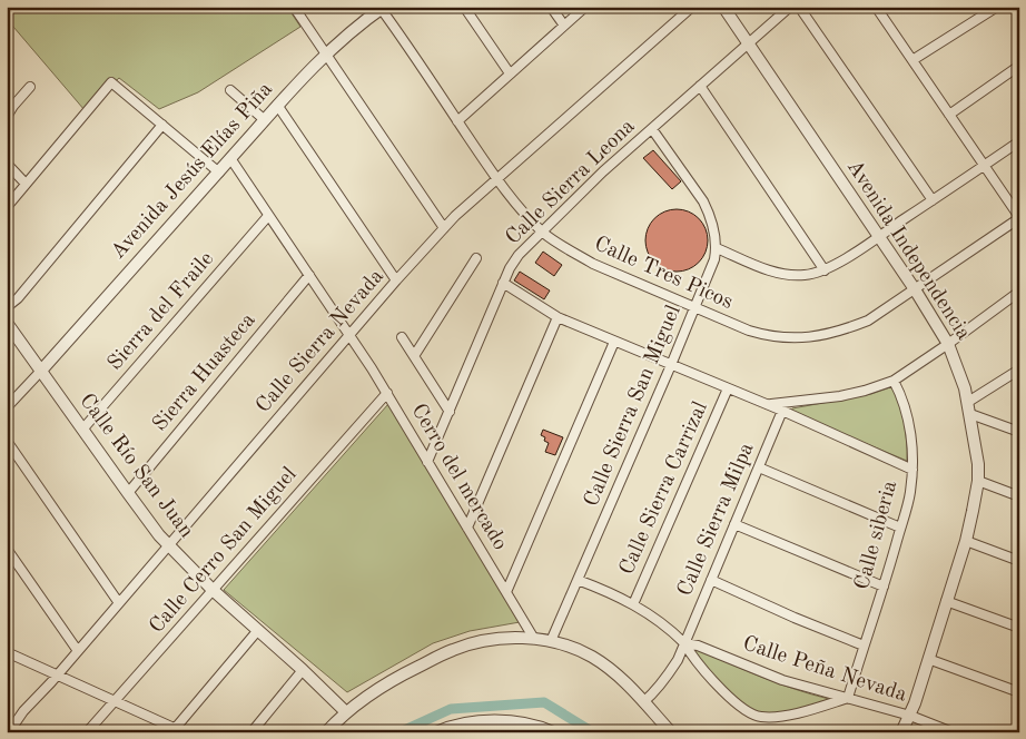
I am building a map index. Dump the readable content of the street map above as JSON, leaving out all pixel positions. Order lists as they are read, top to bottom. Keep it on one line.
{"streets":{"street":["Avenida Jesús Elías Piña","Calle Sierra Leona","Avenida Independencia","Calle Tres Picos","Sierra del Fraile","Calle Sierra Nevada","Sierra Huasteca","Calle Sierra San Miguel","Calle Río San Juan","Cerro del mercado","Calle Sierra Carrizal","Calle Sierra Milpa","Calle siberia","Calle Cerro San Miguel","Calle Peña Nevada"]},"crossings":[["Avenida Jesús Elías Piña","Calle Tres Picos"],["Avenida Jesús Elías Piña","Calle Río San Juan"],["Avenida Jesús Elías Piña","Cerro del mercado"],["Calle Sierra Leona","Avenida Independencia"],["Calle Sierra Leona","Calle Tres Picos"],["Calle Sierra Leona","Calle Sierra San Miguel"],["Calle Sierra Leona","Cerro del mercado"],["Avenida Independencia","Calle Tres Picos"],["Avenida Independencia","Calle Peña Nevada"],["Calle Tres Picos","Calle Sierra Nevada"],["Calle Tres Picos","Calle Sierra San Miguel"],["Sierra del Fraile","Calle Río San Juan"],["Sierra del Fraile","Cerro del mercado"],["Calle Sierra Nevada","Calle Río San Juan"],["Calle Sierra Nevada","Cerro del mercado"],["Sierra Huasteca","Calle Río San Juan"],["Sierra Huasteca","Cerro del mercado"],["Calle Río San Juan","Calle Cerro San Miguel"],["Cerro del mercado","Calle Cerro San Miguel"],["Calle Sierra Milpa","Calle Peña Nevada"],["Calle siberia","Calle Peña Nevada"]]}
